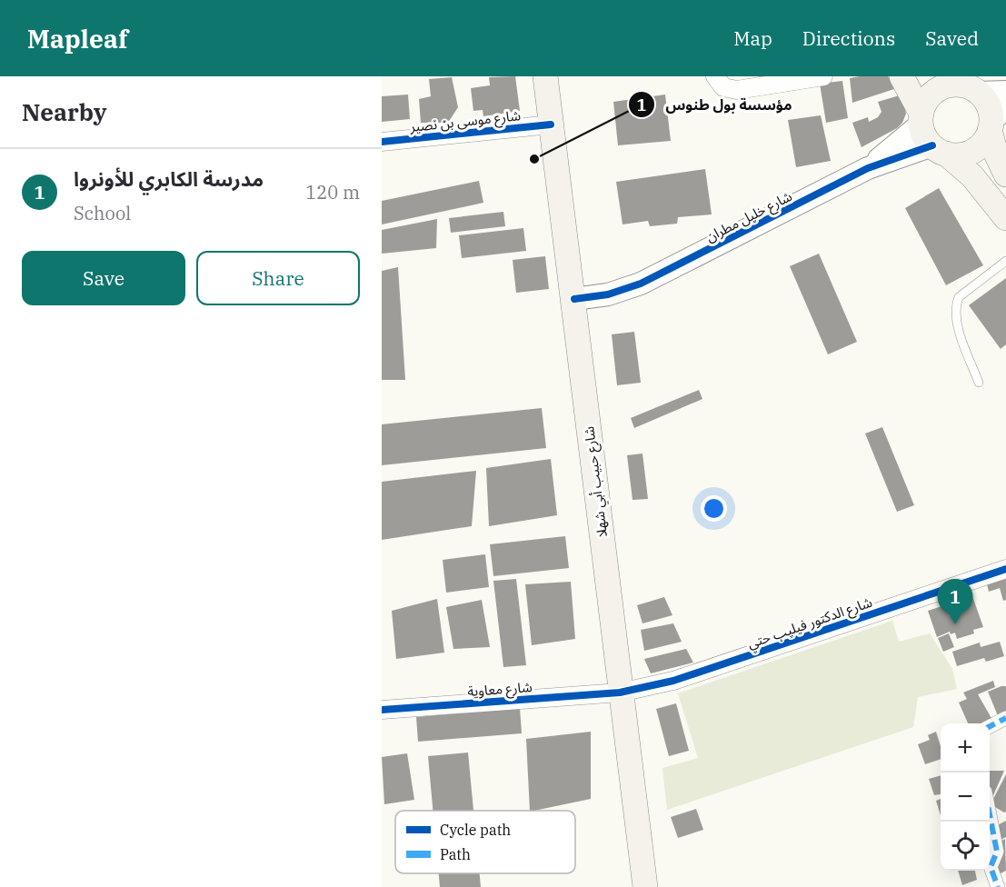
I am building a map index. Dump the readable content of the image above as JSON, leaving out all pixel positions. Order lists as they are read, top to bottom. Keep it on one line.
{"streets":{"main road":["شارع حبيب أبي شهلا"],"street":["شارع موسى بن نصير","شارع خليل مطران","شارع الدكتور فيليب حتي","شارع معاوية"]},"crossings":[["شارع موسى بن نصير","شارع حبيب أبي شهلا"],["شارع خليل مطران","شارع حبيب أبي شهلا"],["شارع حبيب أبي شهلا","شارع الدكتور فيليب حتي"],["شارع حبيب أبي شهلا","شارع معاوية"],["شارع الدكتور فيليب حتي","شارع معاوية"]],"places":["مؤسسة بول طنوس"],"legend":["Cycle path","Path"],"page":{"header":"Mapleaf","nav":["Map","Directions","Saved"],"heading":"Nearby","list":[{"mark":"1","name":"مدرسة الكابري للأونروا","note":"School","value":"120 m"}],"buttons":["Save","Share"],"pins":"1","map_buttons":["+","−"]}}
